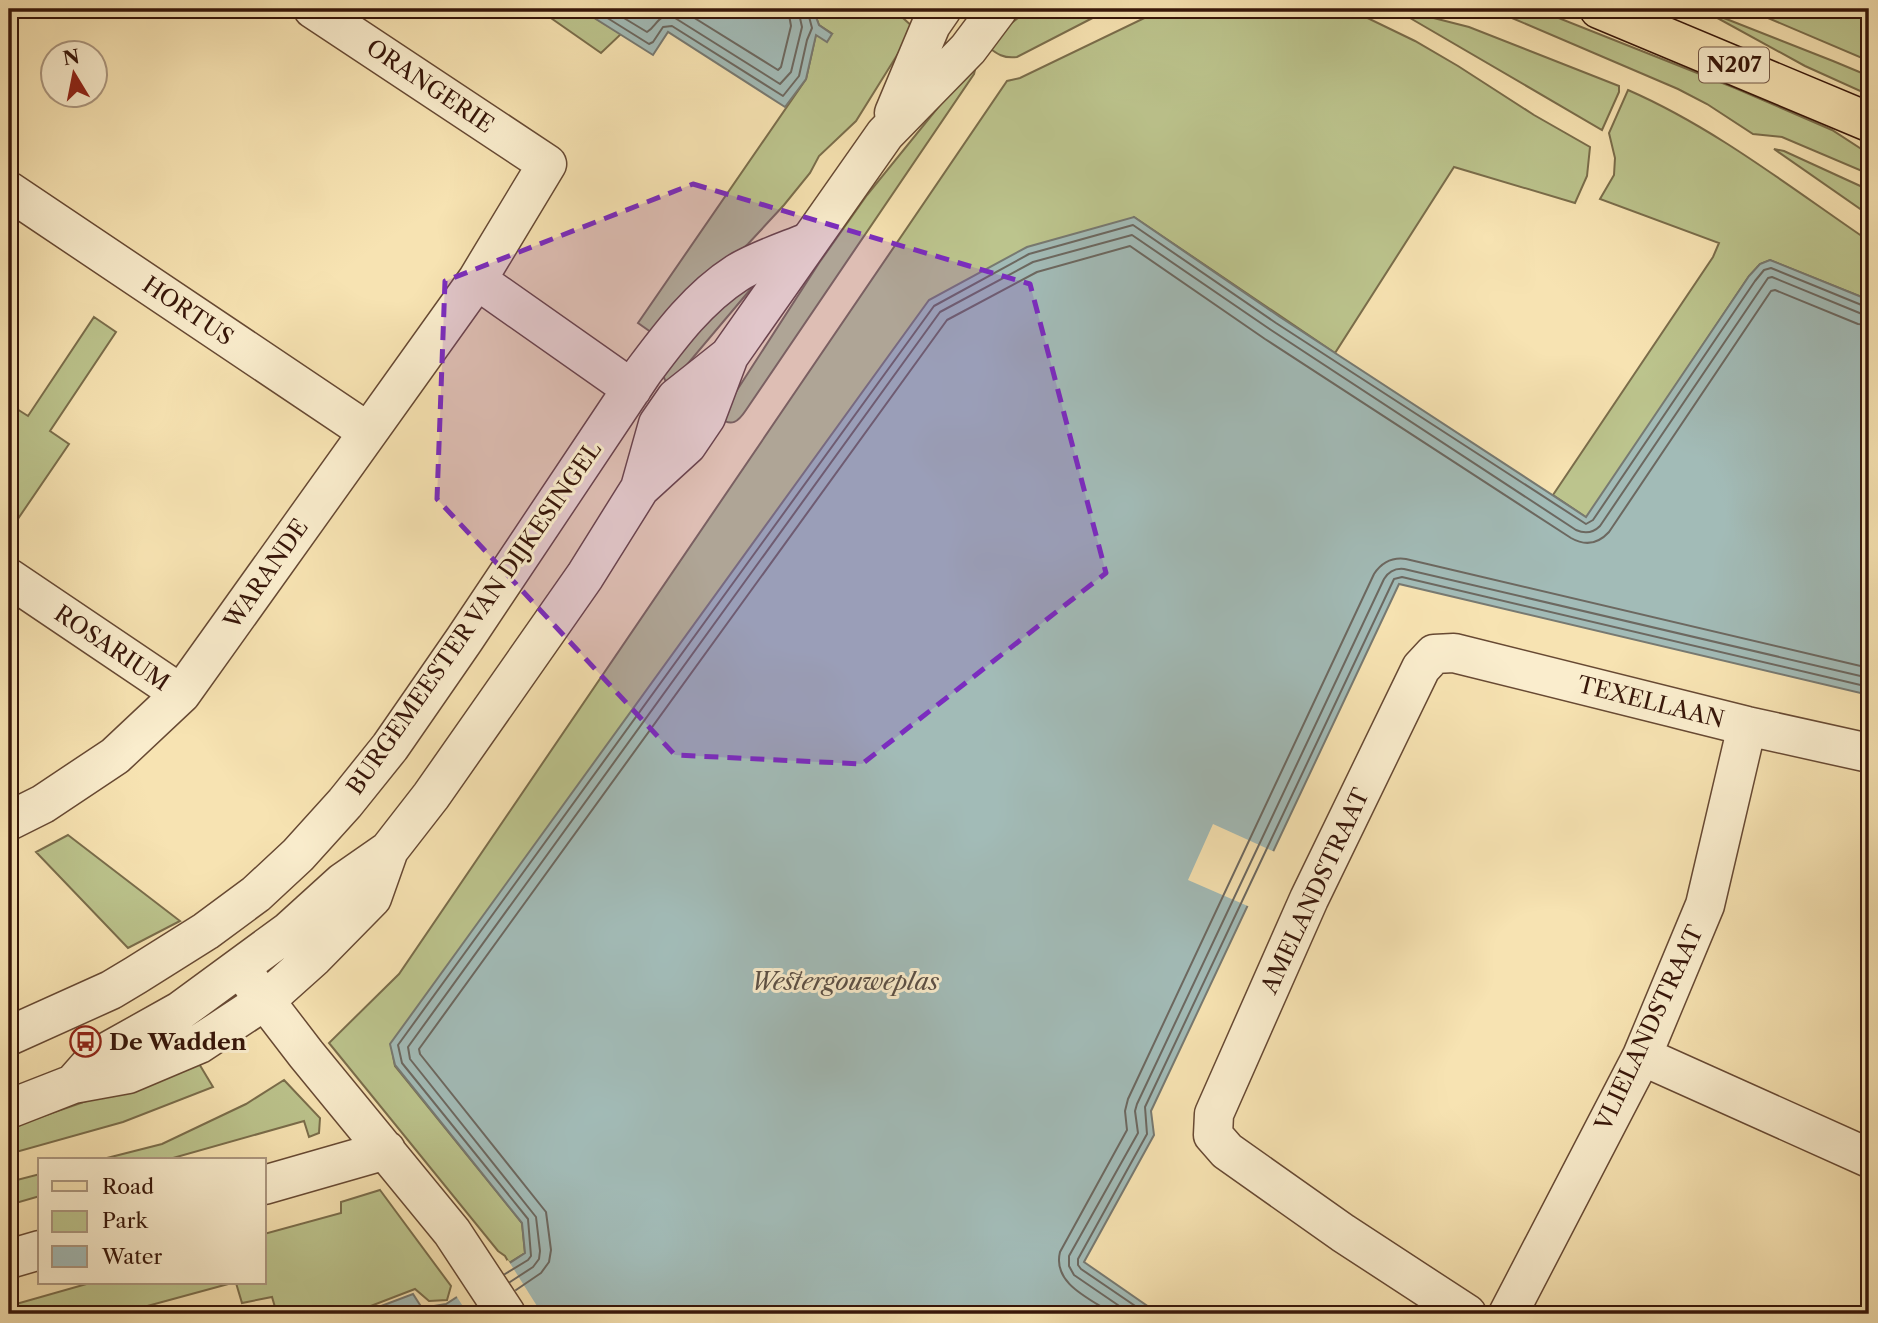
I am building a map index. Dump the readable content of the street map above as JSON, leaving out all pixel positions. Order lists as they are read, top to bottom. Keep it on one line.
{"streets":{"main road":["N207"],"street":["ORANGERIE","HORTUS","WARANDE","BURGEMEESTER VAN DIJKESINGEL","ROSARIUM","TEXELLAAN","AMELANDSTRAAT","VLIELANDSTRAAT"]},"crossings":[["ORANGERIE","WARANDE"],["HORTUS","WARANDE"],["WARANDE","ROSARIUM"],["TEXELLAAN","AMELANDSTRAAT"],["TEXELLAAN","VLIELANDSTRAAT"]],"water":["Westergouweplas"],"places":{"bus stop":["De Wadden"]},"legend":["Road","Park","Water"],"north":"top"}
